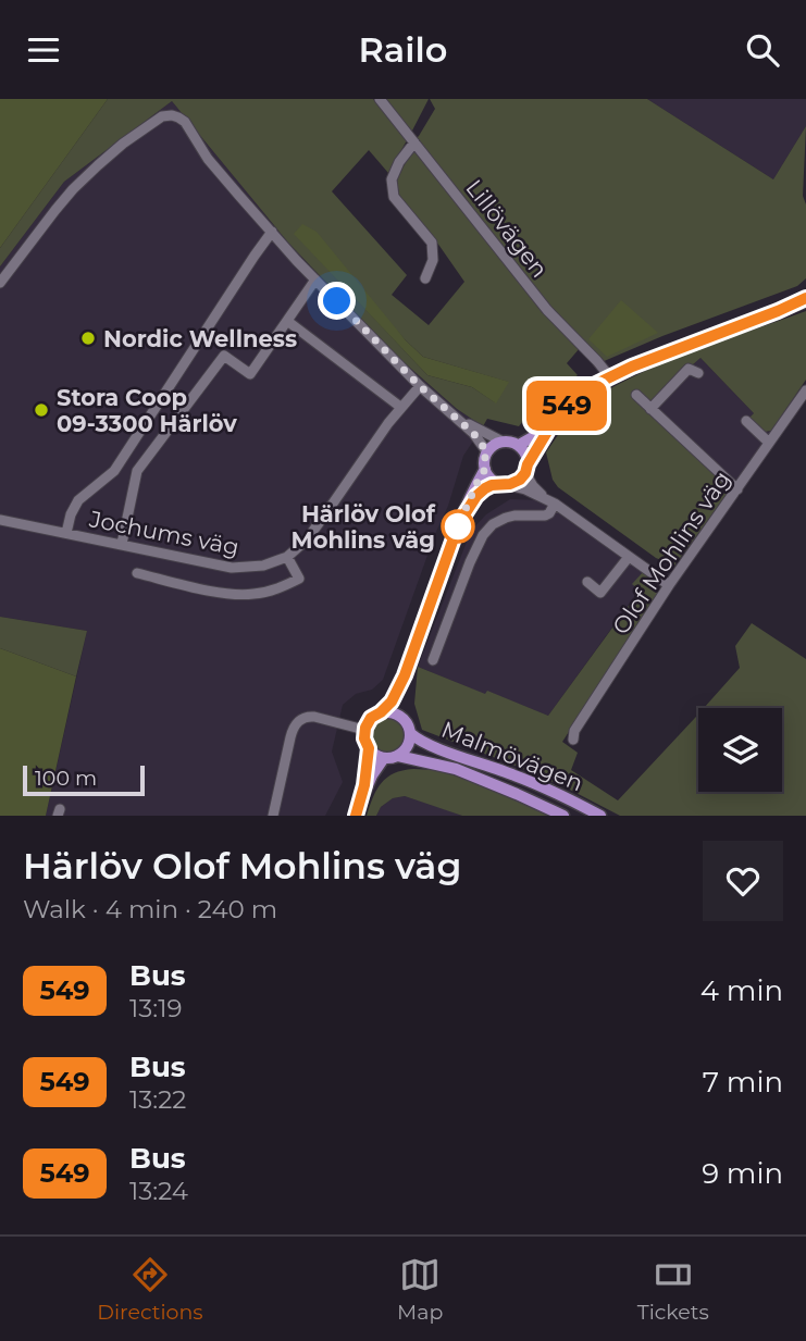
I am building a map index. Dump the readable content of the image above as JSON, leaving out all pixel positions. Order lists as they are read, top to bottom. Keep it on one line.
{"streets":{"main road":["Malmövägen"],"street":["Lillövägen","Jochums väg","Olof Mohlins väg"]},"places":["Nordic Wellness","Stora Coop 09-3300 Härlöv","Härlöv Olof Mohlins väg"],"lines":["bus line 549"],"scale_bar":"100 m","page":{"header":"Railo","on_map":"549","scale":"100 m","heading":["Härlöv Olof Mohlins väg","Walk · 4 min · 240 m"],"list":[{"mark":"549","name":"Bus","note":"13:19","value":"4 min"},{"mark":"549","name":"Bus","note":"13:22","value":"7 min"},{"mark":"549","name":"Bus","note":"13:24","value":"9 min"}],"tabs":["Directions","Map","Tickets"]}}
